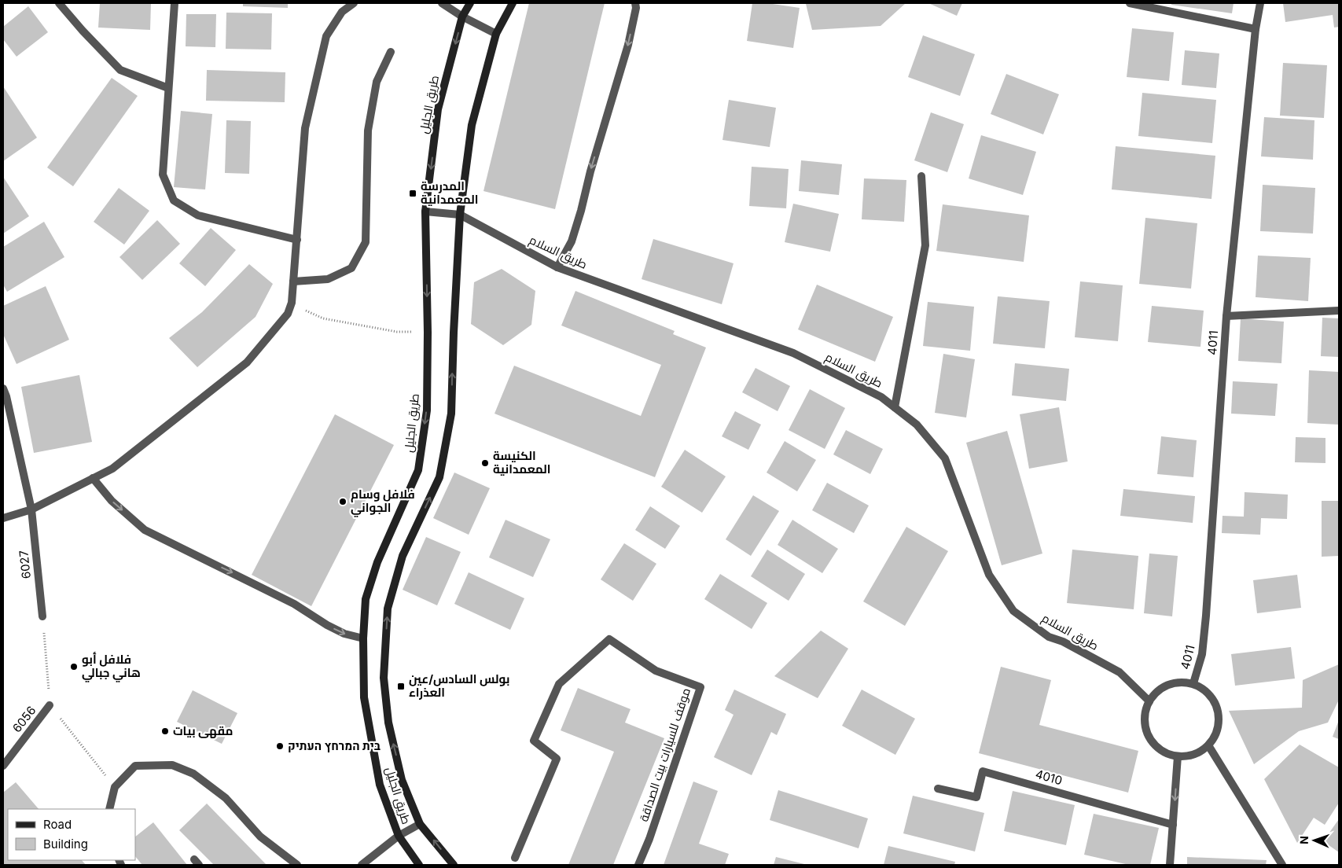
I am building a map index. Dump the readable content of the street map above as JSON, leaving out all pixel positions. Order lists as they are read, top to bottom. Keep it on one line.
{"streets":{"street":["طريق الجليل","طريق السلام","4011","6027","6056","موقف للسيارات بيت الصداقة","4010"]},"crossings":[["طريق الجليل","طريق السلام"],["طريق السلام","4011"]],"places":{"transit":["المدرسة المعمدانية","بولس السادس/عين العذراء"],"other":["الكنيسة المعمدانية","فلافل وسام الجواني","فلافل أبو هاني جبالي","مقهى بيات","בית המרחץ העתיק"]},"legend":["Road","Building"],"north":"left"}
